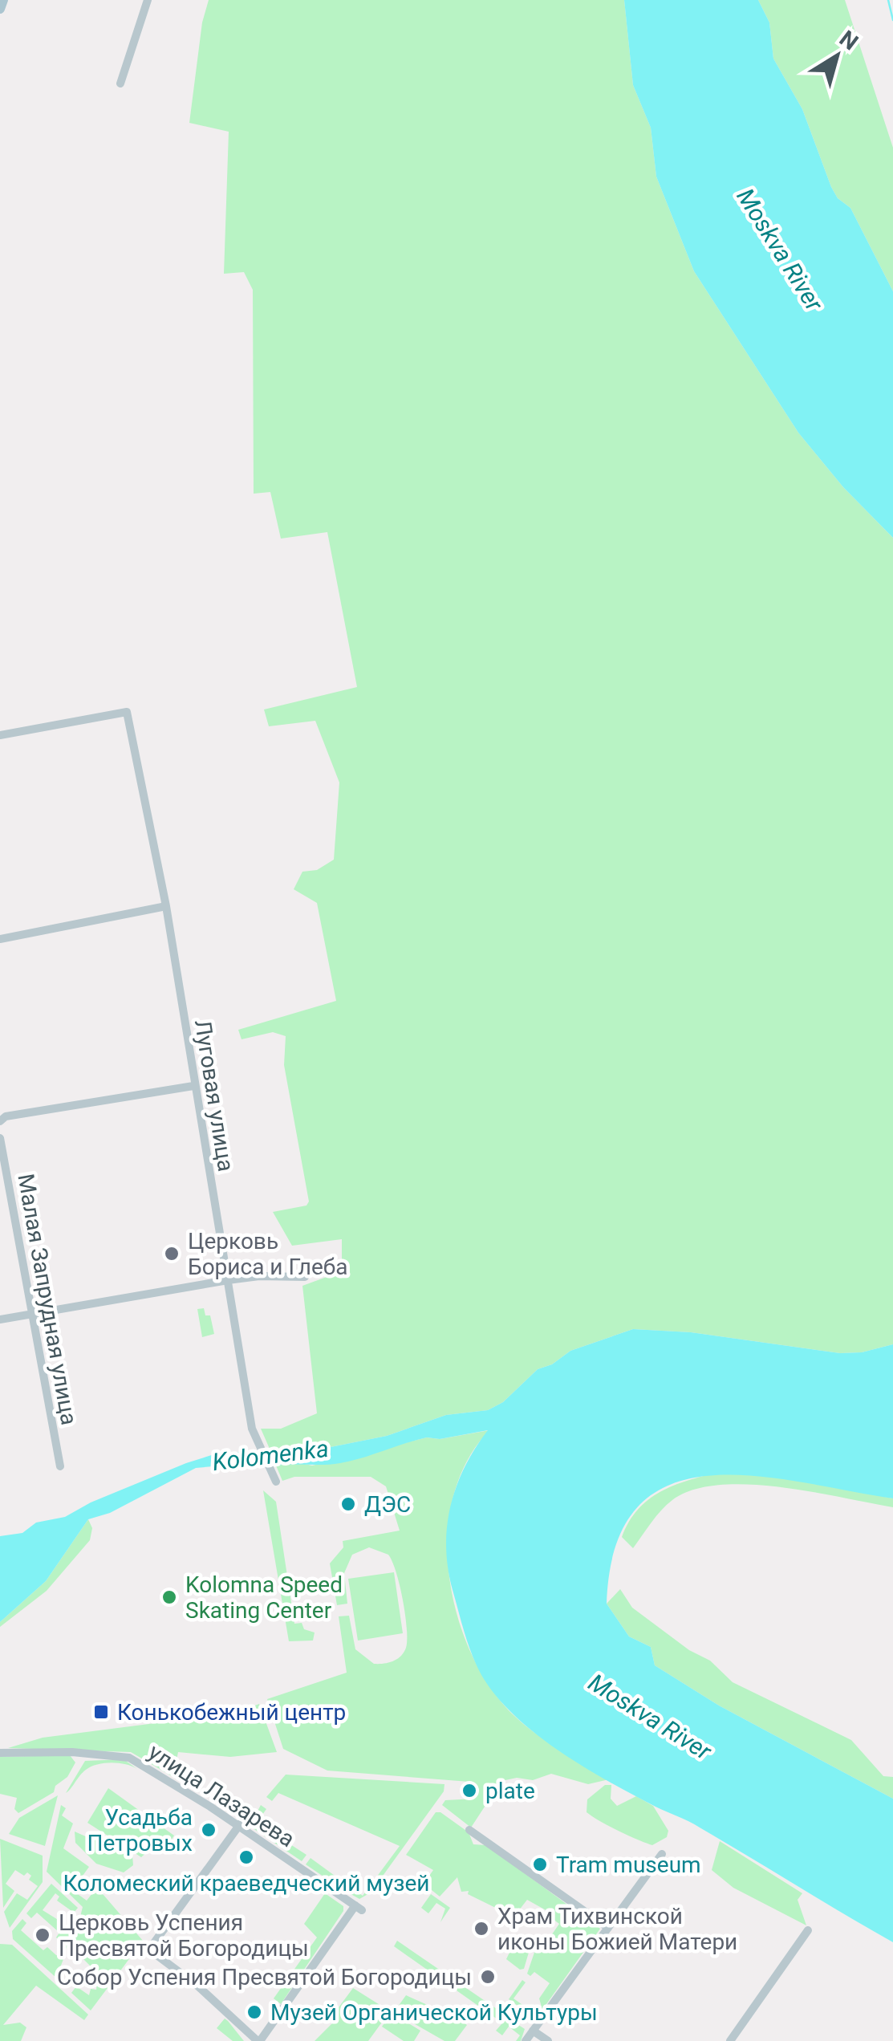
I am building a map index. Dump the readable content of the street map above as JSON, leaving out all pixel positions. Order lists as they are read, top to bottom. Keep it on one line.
{"streets":{"street":["Луговая улица","Малая Запрудная улица","улица Лазарева"]},"water":["Moskva River","Kolomenka"],"places":{"other":["Церковь Бориса и Глеба","ДЭС","Kolomna Speed Skating Center","plate","Усадьба Петровых","Коломеский краеведческий музей","Tram museum","Храм Тихвинской иконы Божией Матери","Церковь Успения Пресвятой Богородицы","Собор Успения Пресвятой Богородицы","Музей Органической Культуры"],"transit":["Конькобежный центр"]},"north":"top right"}
